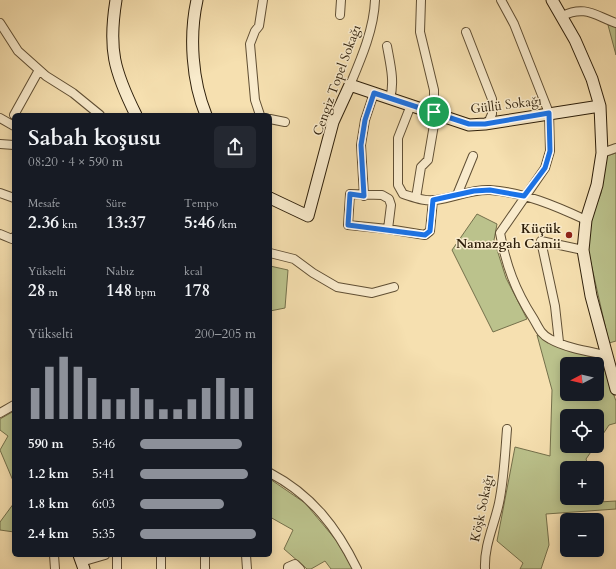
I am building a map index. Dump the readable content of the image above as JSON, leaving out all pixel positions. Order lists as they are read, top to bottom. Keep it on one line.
{"streets":{"street":["Cengiz Topel Sokağı","Güllü Sokağı","Köşk Sokağı"]},"crossings":[["Cengiz Topel Sokağı","Güllü Sokağı"]],"places":["Küçük Namazgah Camii"],"north":"left","page":{"heading":["Sabah koşusu","08:20 · 4 × 590 m"],"stats":[["Mesafe","2.36 km"],["Süre","13:37"],["Tempo","5:46 /km"],["Yükselti","28 m"],["Nabız","148 bpm"],["kcal","178"]],"chart":["Yükselti","200–205 m"],"map_buttons":["+","−"],"list":[{"name":"590 m","note":"5:46"},{"name":"1.2 km","note":"5:41"},{"name":"1.8 km","note":"6:03"},{"name":"2.4 km","note":"5:35"}]}}
